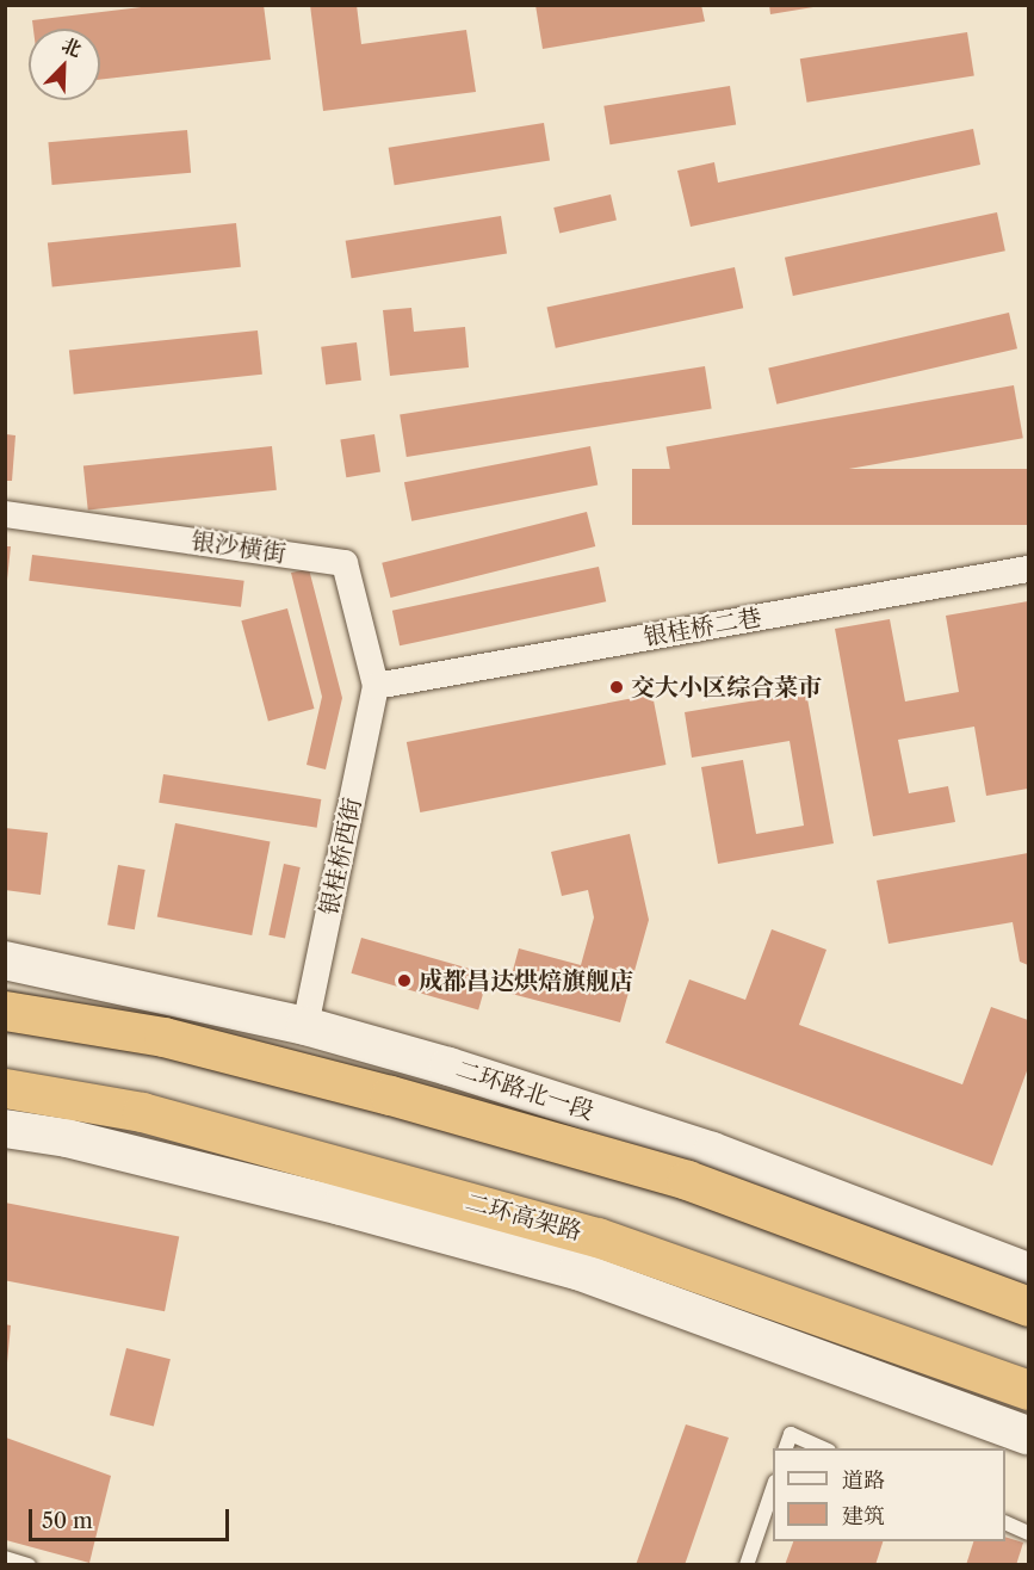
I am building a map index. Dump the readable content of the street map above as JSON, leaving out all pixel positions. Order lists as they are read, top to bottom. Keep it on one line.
{"streets":{"highway":["二环高架路"],"main road":["二环路北一段"],"street":["银沙横街","银桂桥二巷","银桂桥西街"]},"crossings":[["银沙横街","银桂桥二巷"],["银沙横街","银桂桥西街"],["银桂桥二巷","银桂桥西街"],["银桂桥西街","二环路北一段"]],"places":["交大小区综合菜市","成都昌达烘焙旗舰店"],"legend":["道路","建筑"],"scale_bar":"50 m","north":"top right"}
